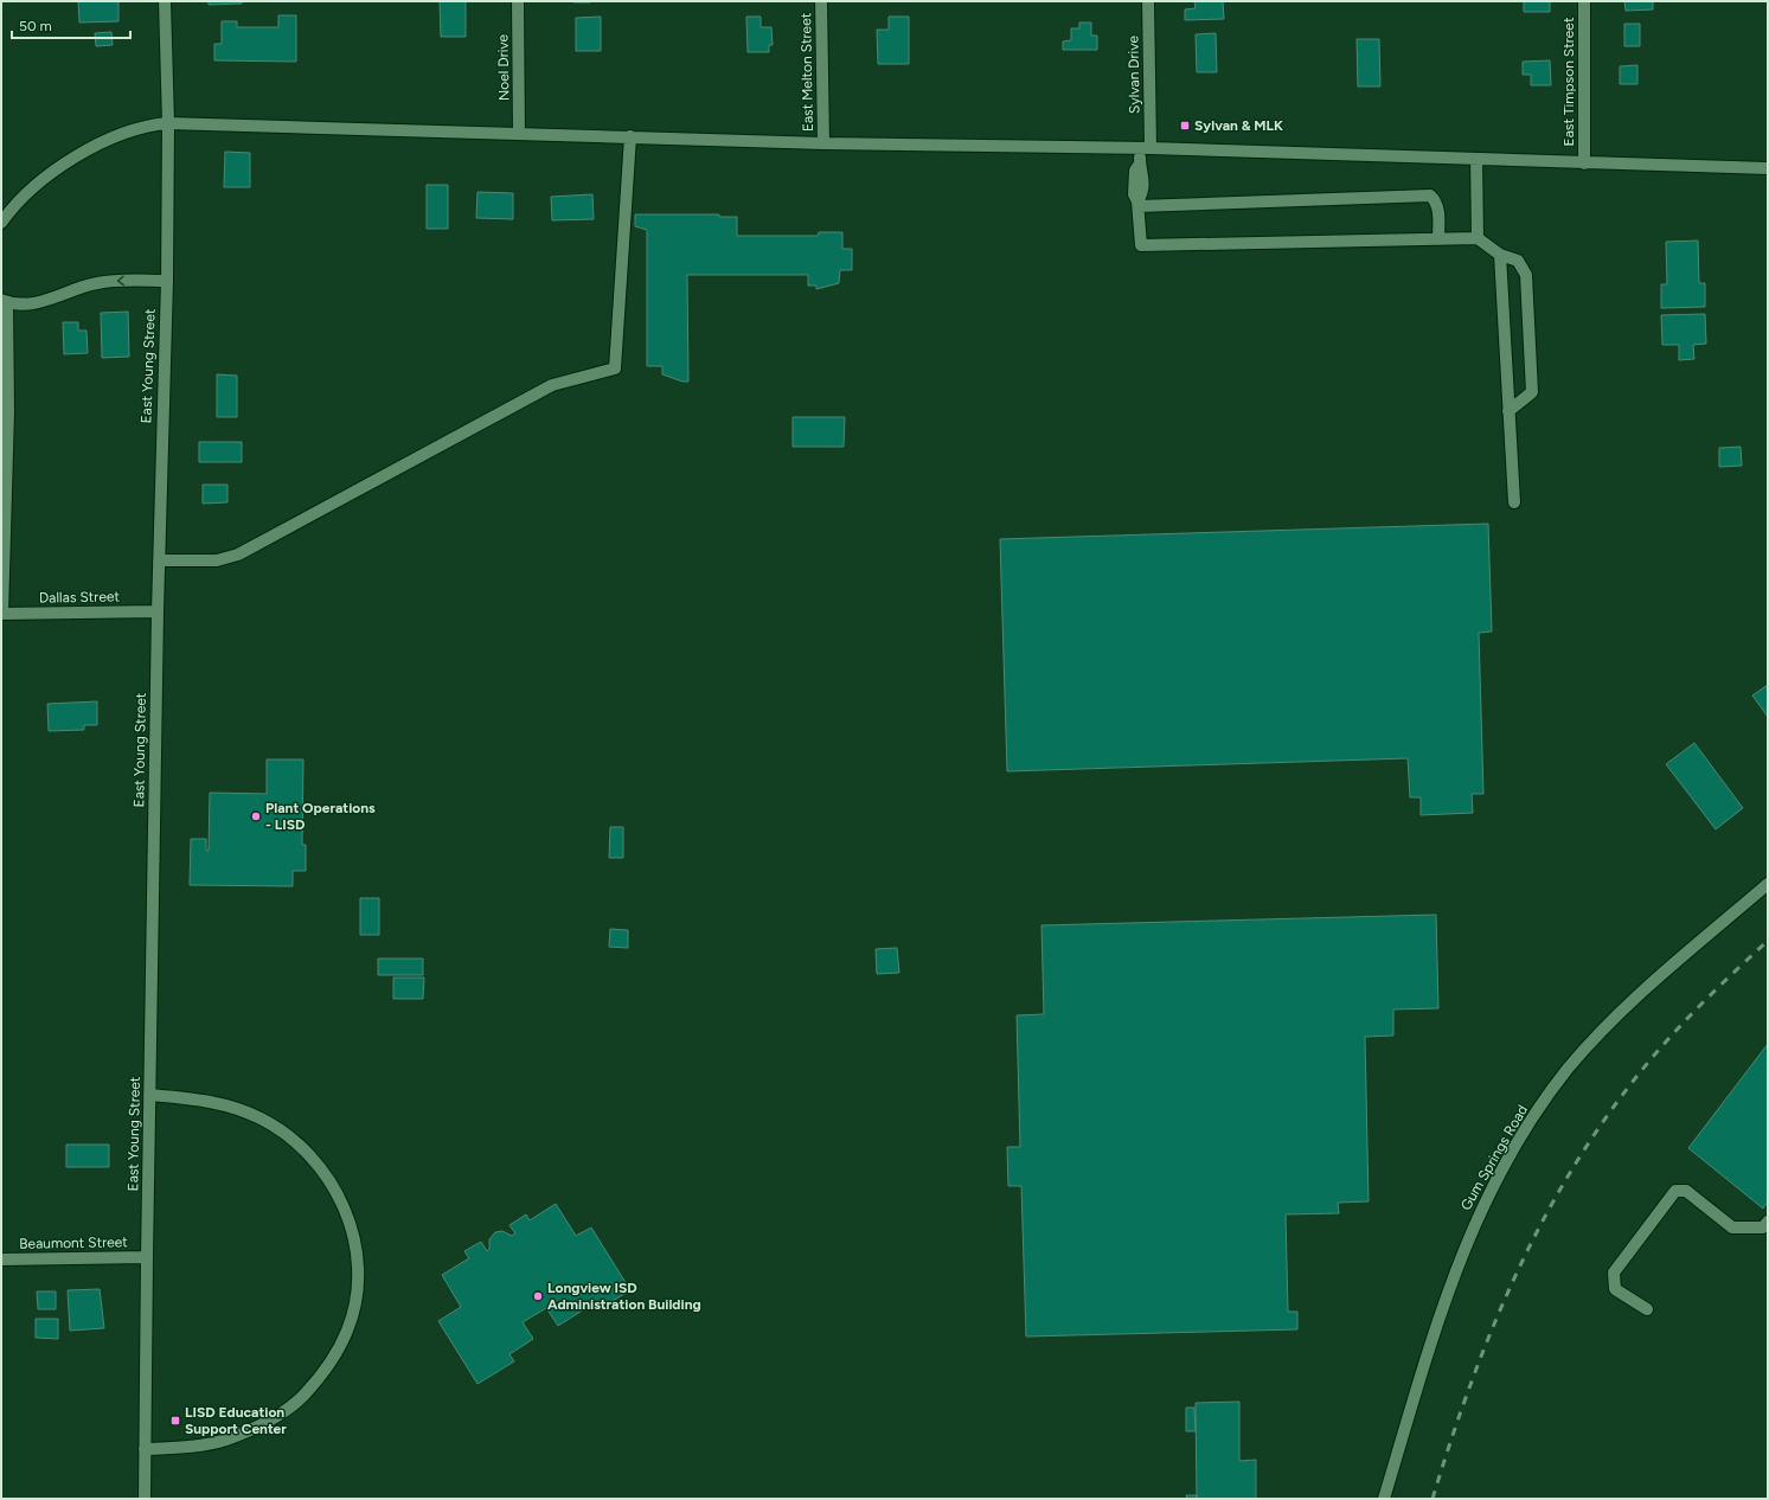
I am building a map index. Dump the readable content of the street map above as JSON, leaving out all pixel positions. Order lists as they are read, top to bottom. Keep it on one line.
{"streets":{"street":["Noel Drive","East Melton Street","Sylvan Drive","East Timpson Street","East Young Street","Dallas Street","Gum Springs Road","Beaumont Street"]},"crossings":[["East Young Street","Dallas Street"],["East Young Street","Beaumont Street"]],"places":{"transit":["Sylvan & MLK","LISD Education Support Center"],"other":["Plant Operations - LISD","Longview ISD Administration Building"]},"scale_bar":"50 m"}
